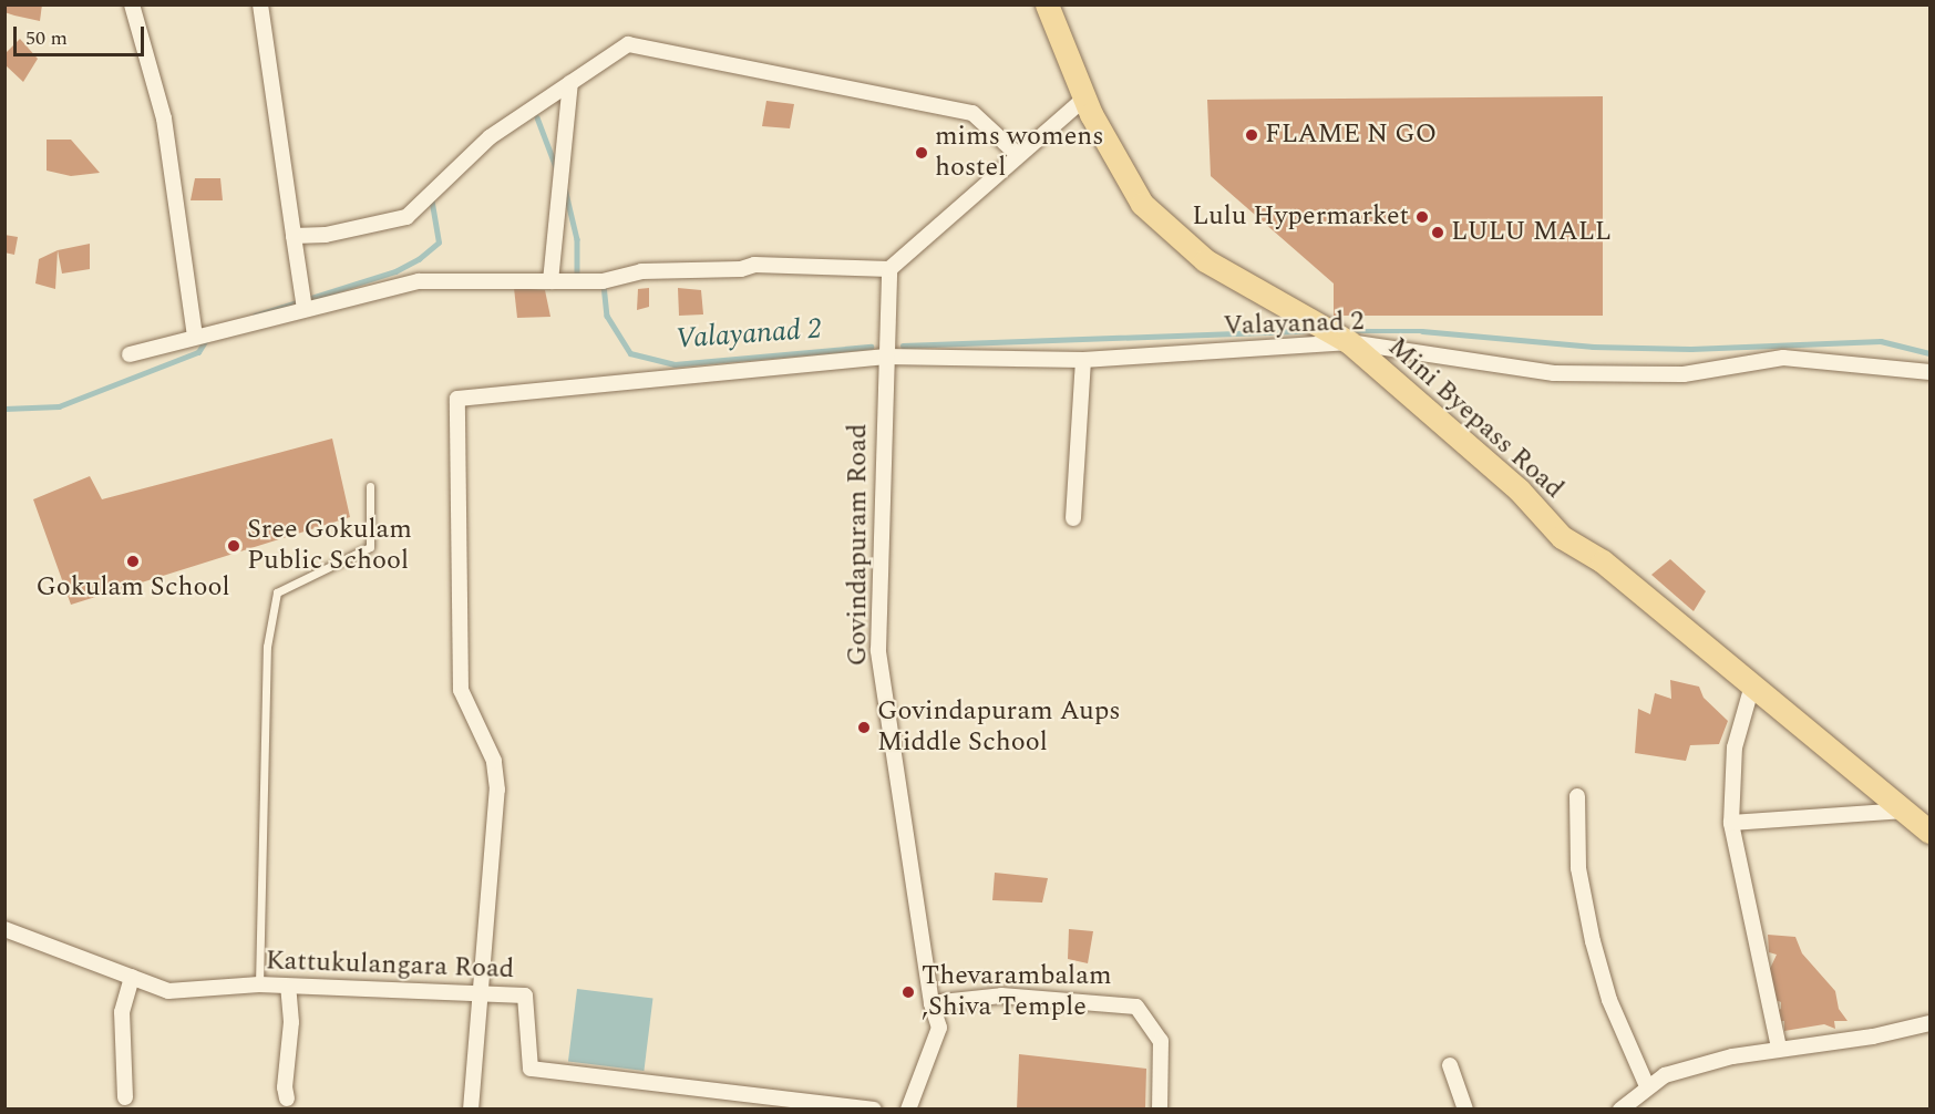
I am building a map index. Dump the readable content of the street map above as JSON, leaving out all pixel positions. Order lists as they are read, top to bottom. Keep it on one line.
{"streets":{"main road":["Mini Byepass Road"],"street":["Valayanad 2","Govindapuram Road","Kattukulangara Road"]},"crossings":[["Valayanad 2","Mini Byepass Road"],["Valayanad 2","Govindapuram Road"],["Valayanad 2","Kattukulangara Road"]],"water":["Valayanad 2"],"places":["FLAME N GO","mims womens hostel","Lulu Hypermarket","LULU MALL","Sree Gokulam Public School","Gokulam School","Govindapuram Aups Middle School","Thevarambalam ,Shiva Temple"],"scale_bar":"50 m"}
